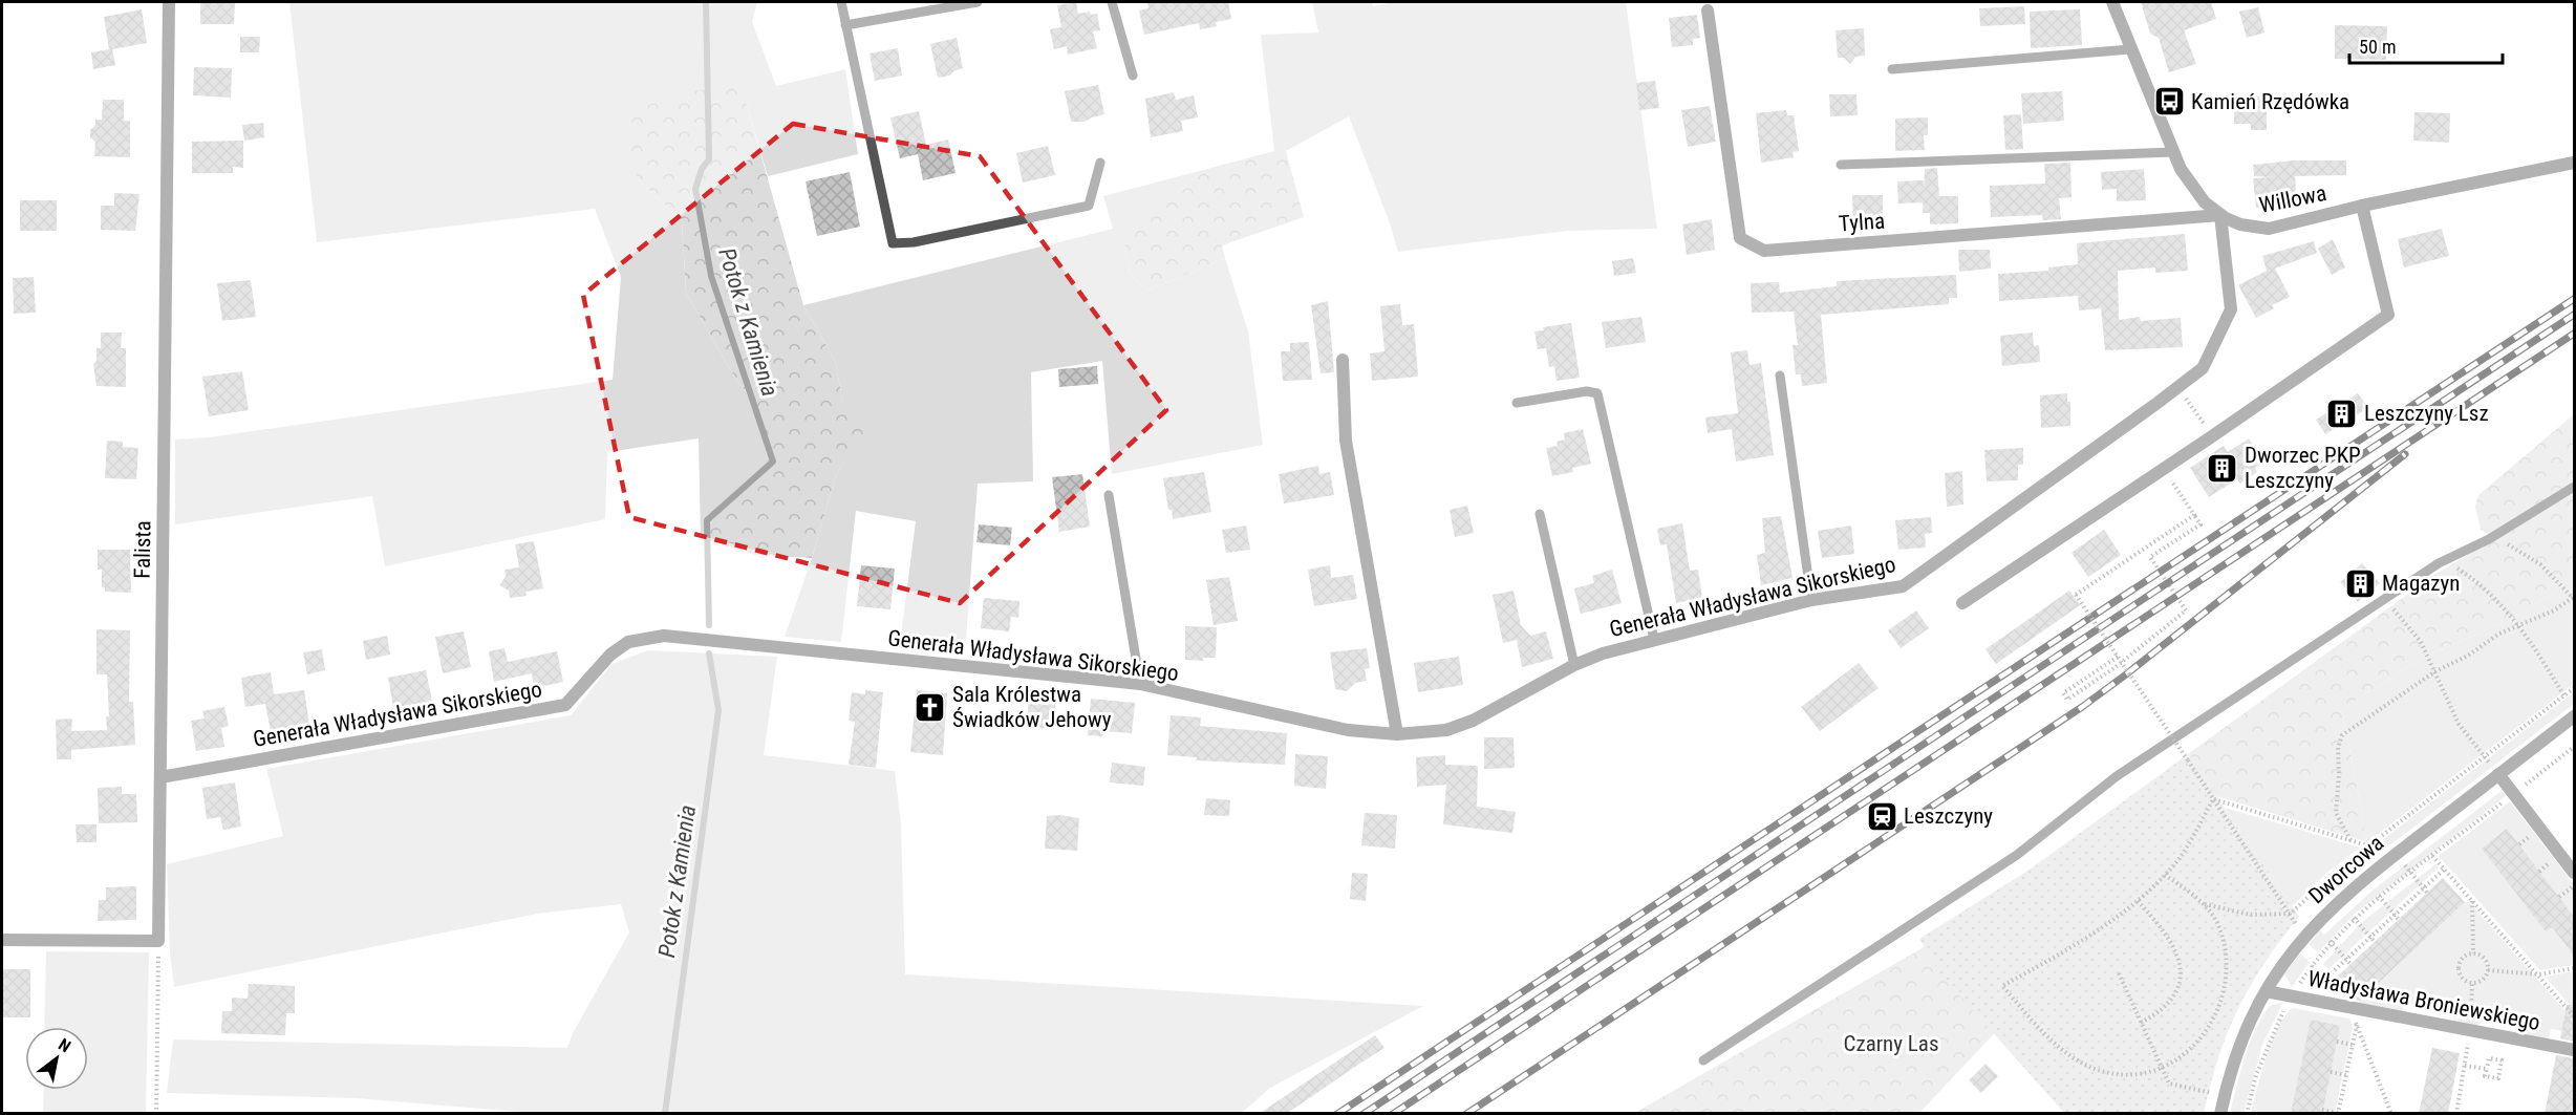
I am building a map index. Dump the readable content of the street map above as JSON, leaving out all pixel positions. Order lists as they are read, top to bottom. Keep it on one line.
{"streets":{"street":["Willowa","Tylna","Falista","Generała Władysława Sikorskiego","Dworcowa","Władysława Broniewskiego"]},"crossings":[["Willowa","Tylna"],["Willowa","Generała Władysława Sikorskiego"],["Tylna","Generała Władysława Sikorskiego"],["Falista","Generała Władysława Sikorskiego"],["Dworcowa","Władysława Broniewskiego"]],"water":["Potok z Kamienia"],"parks":["Czarny Las"],"places":{"bus stop":["Kamień Rzędówka"],"building":["Leszczyny Lsz","Dworzec PKP Leszczyny","Magazyn"],"church":["Sala Królestwa Świadków Jehowy"],"station":["Leszczyny"]},"scale_bar":"50 m","north":"top right"}
